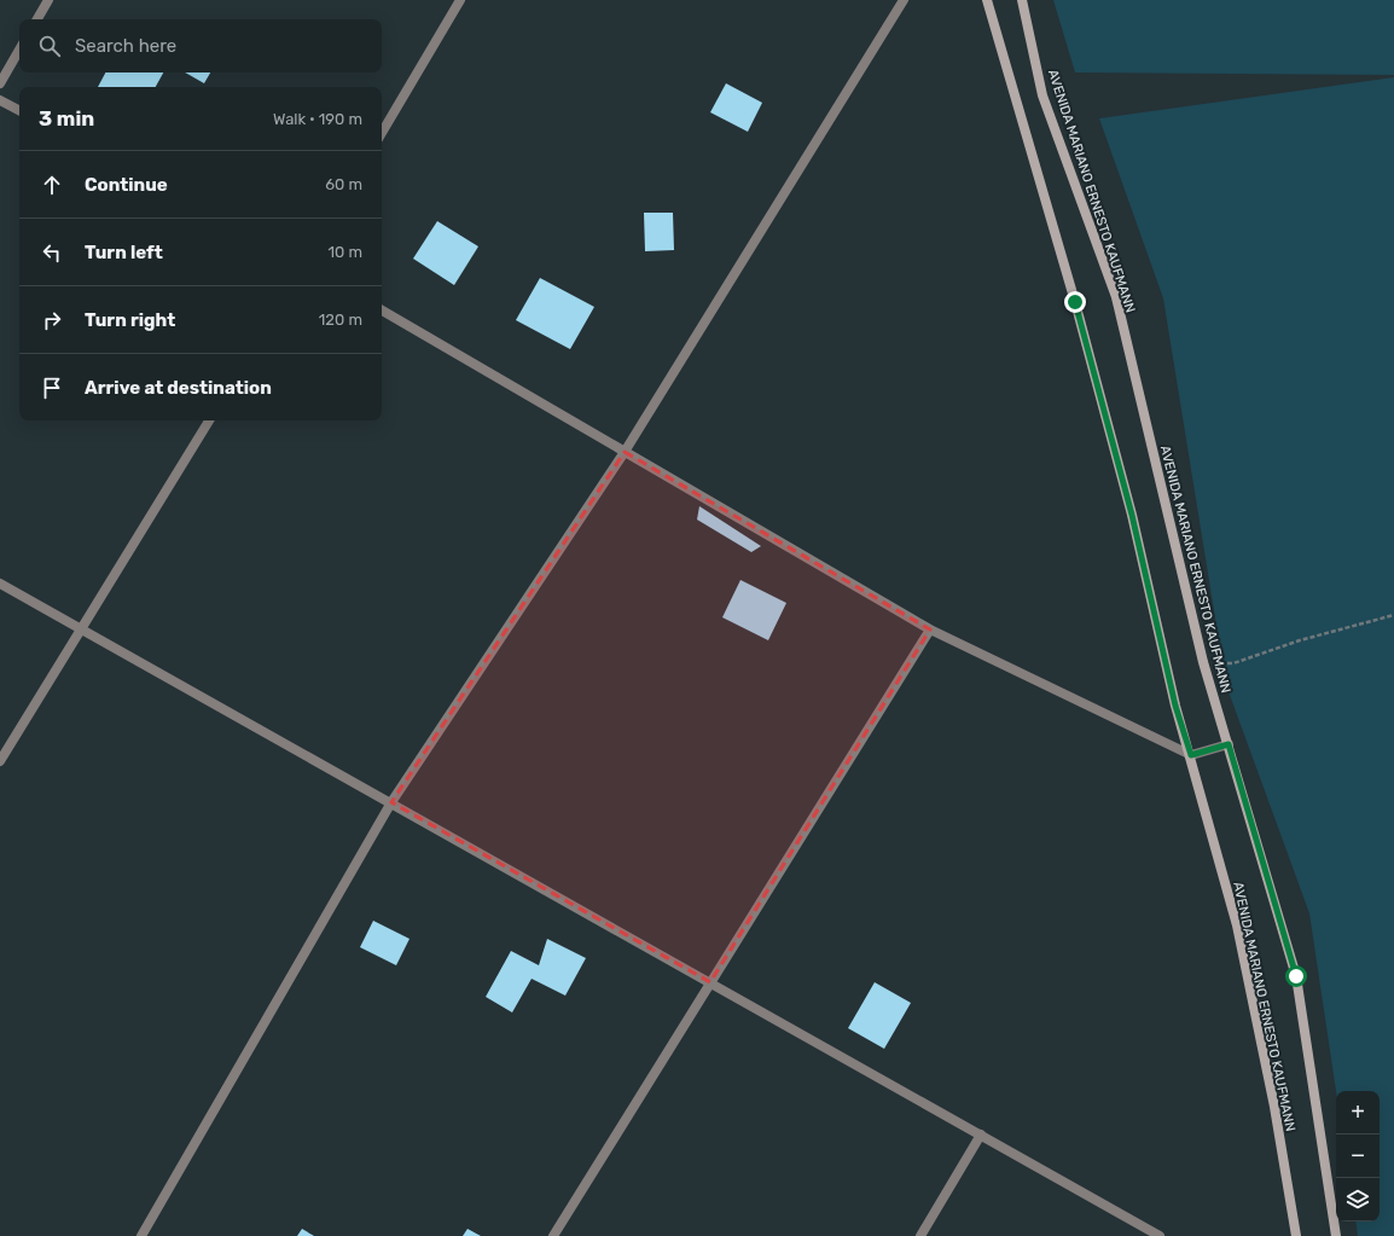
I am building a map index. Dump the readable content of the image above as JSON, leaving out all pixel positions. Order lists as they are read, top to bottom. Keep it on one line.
{"streets":{"main road":["AVENIDA MARIANO ERNESTO KAUFMANN"]},"page":{"search":"Search here","heading":["3 min","Walk · 190 m"],"list":[["Continue","60 m"],["Turn left","10 m"],["Turn right","120 m"],"Arrive at destination"],"map_buttons":["+","−"]}}
